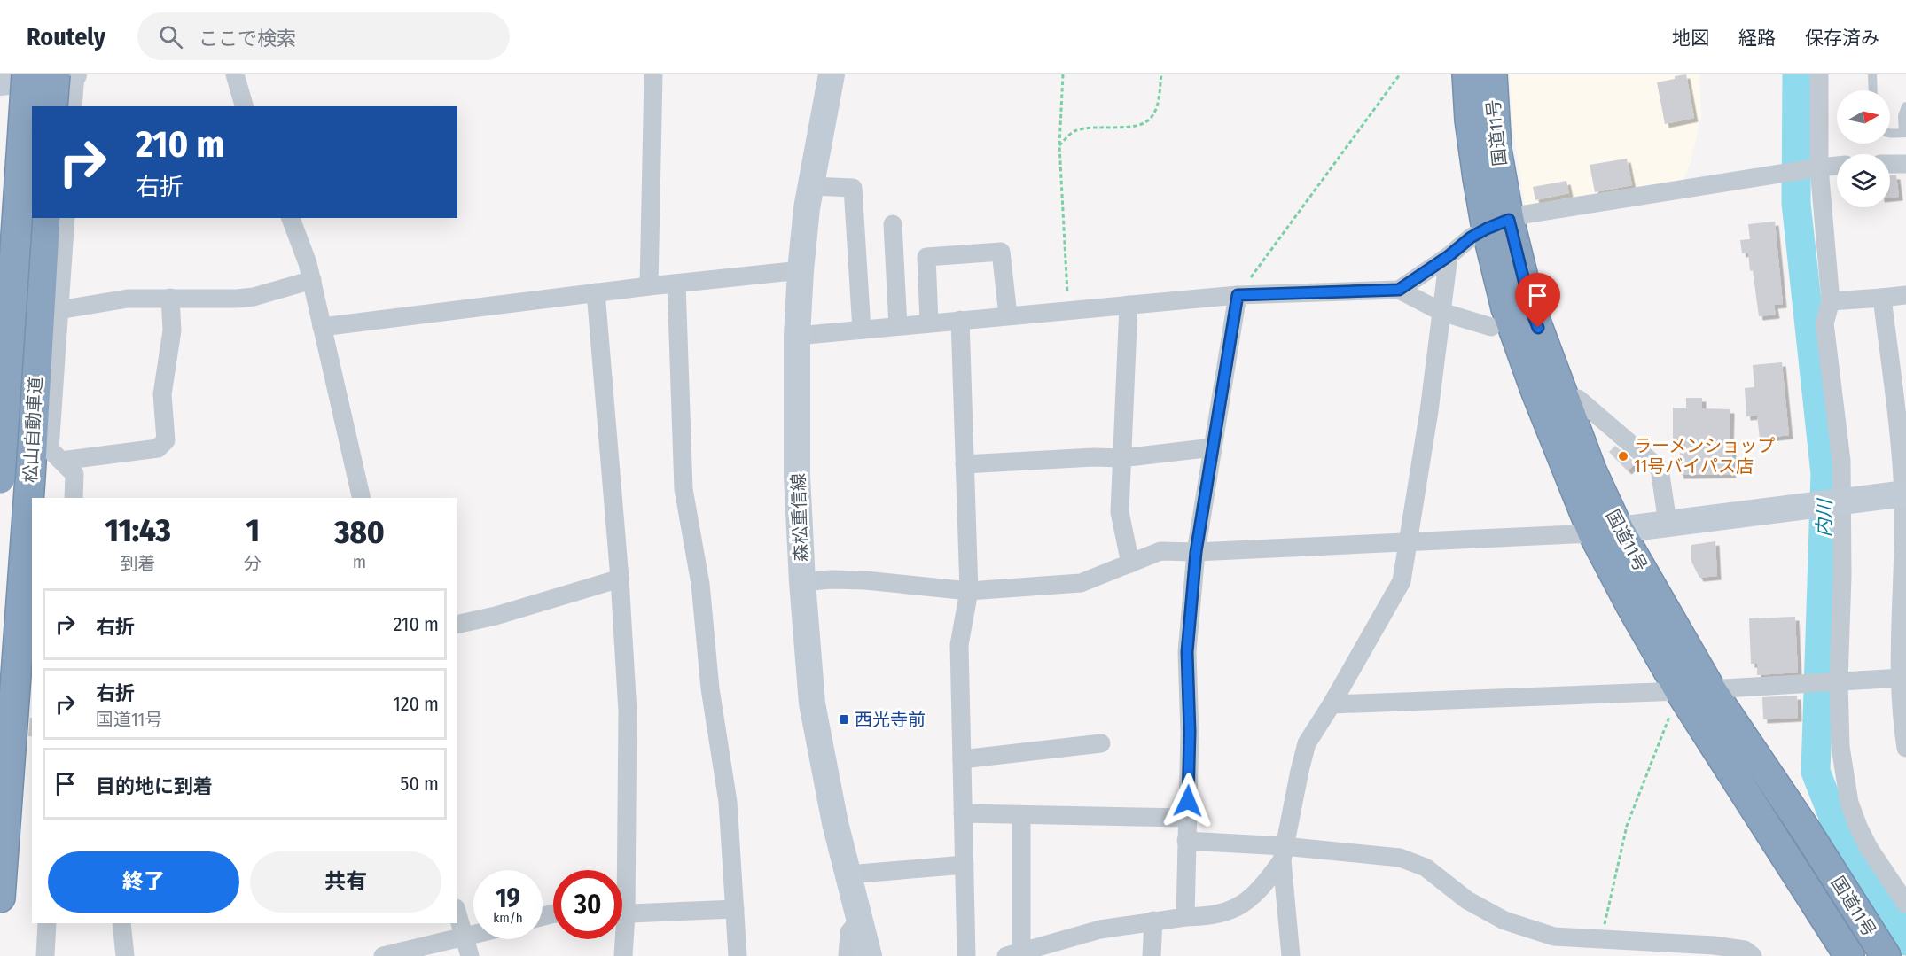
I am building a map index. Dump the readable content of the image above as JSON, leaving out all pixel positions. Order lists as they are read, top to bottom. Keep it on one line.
{"streets":{"highway":["国道11号","松山自動車道"],"main road":["森松重信線"]},"water":["内川"],"places":{"other":["ラーメンショップ 11号バイパス店"],"transit":["西光寺前"]},"north":"right","page":{"header":"Routely","search":"ここで検索","nav":["地図","経路","保存済み"],"turn":["210 m","右折"],"eta":["11:43","到着","1","分","380","m"],"list":[{"name":"右折","value":"210 m"},{"name":"右折","note":"国道11号","value":"120 m"},{"name":"目的地に到着","value":"50 m"}],"buttons":["終了","共有"],"speed":"19 km/h","limit":"30"}}
